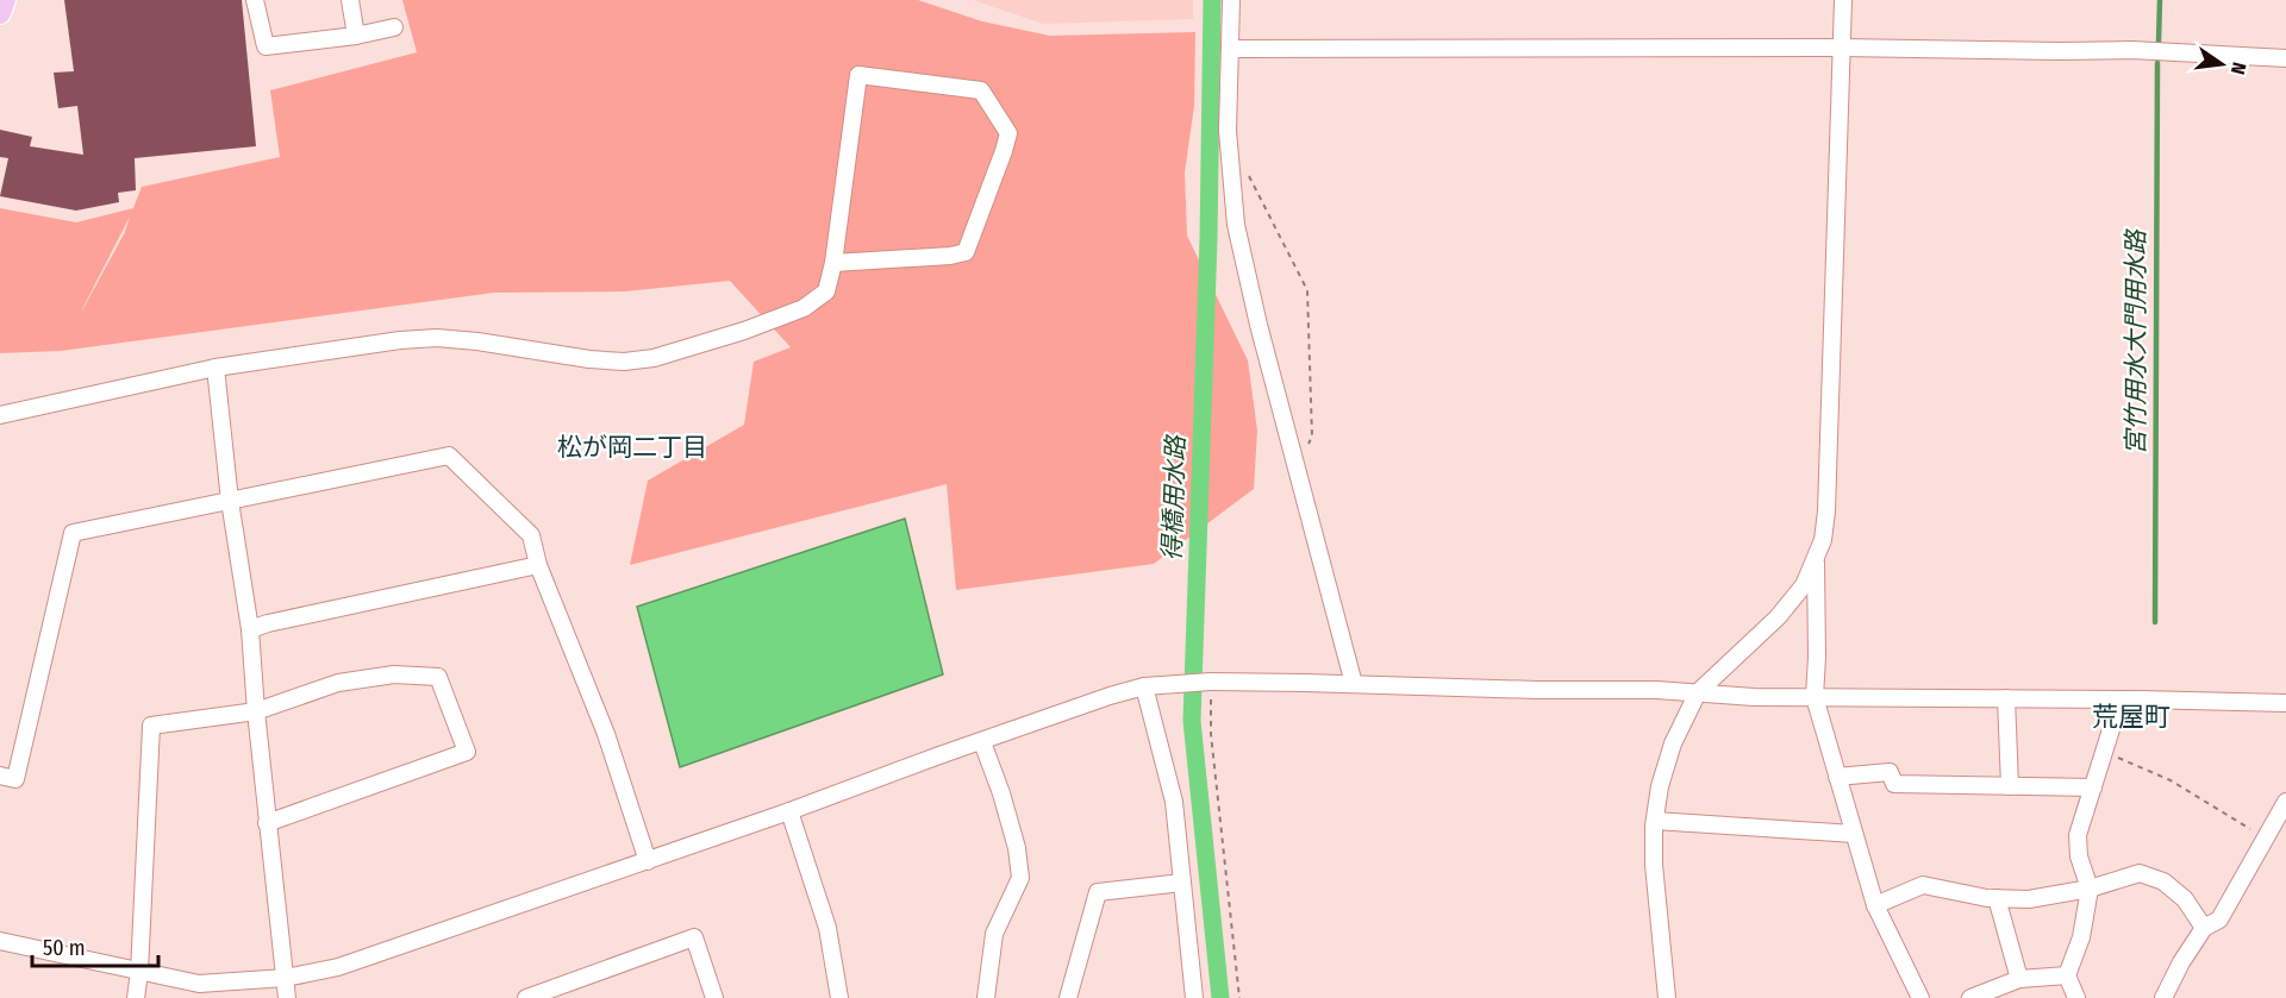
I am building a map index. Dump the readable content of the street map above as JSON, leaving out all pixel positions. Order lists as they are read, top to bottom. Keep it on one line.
{"districts":["松が岡二丁目","荒屋町"],"water":["宮竹用水大門用水路","得橋用水路"],"scale_bar":"50 m","north":"right"}
